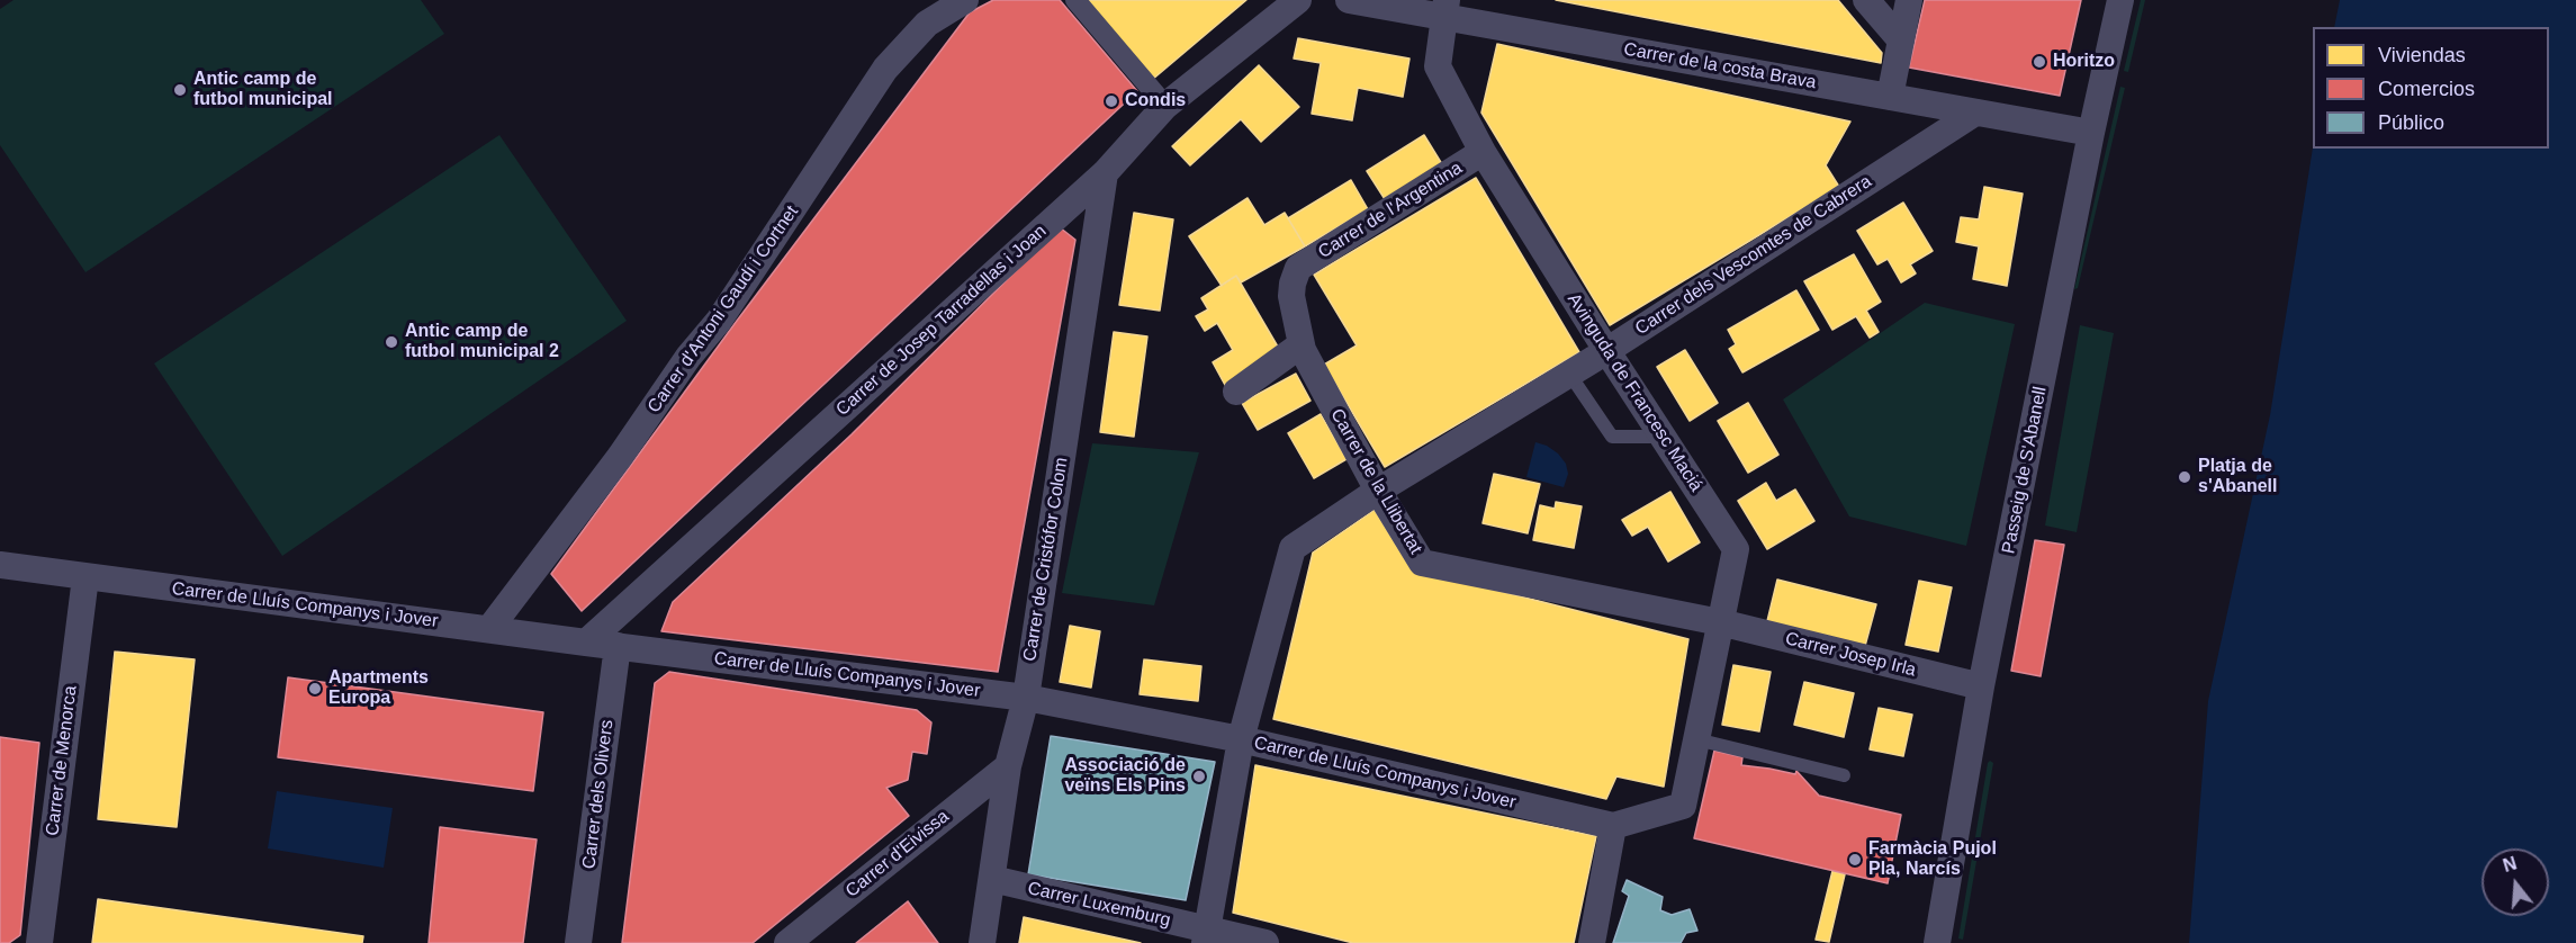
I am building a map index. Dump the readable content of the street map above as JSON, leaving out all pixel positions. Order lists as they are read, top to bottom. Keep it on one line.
{"streets":{"street":["Carrer de la costa Brava","Carrer de l'Argentina","Carrer dels Vescomtes de Cabrera","Carrer d'Antoni Gaudí i Cortnet","Carrer de Josep Tarradellas i Joan","Avinguda de Francesc Maciá","Passeig de S'Abanell","Carrer de la Llibertat","Carrer de Cristófor Colom","Carrer de Lluís Companys i Jover","Carrer Josep Irla","Carrer de Menorca","Carrer dels Olivers","Carrer d'Eivissa","Carrer Luxemburg"]},"crossings":[["Carrer de la costa Brava","Carrer dels Vescomtes de Cabrera"],["Carrer de la costa Brava","Avinguda de Francesc Maciá"],["Carrer de la costa Brava","Passeig de S'Abanell"],["Carrer de l'Argentina","Avinguda de Francesc Maciá"],["Carrer de l'Argentina","Carrer de la Llibertat"],["Carrer dels Vescomtes de Cabrera","Avinguda de Francesc Maciá"],["Carrer dels Vescomtes de Cabrera","Carrer de la Llibertat"],["Carrer dels Vescomtes de Cabrera","Carrer de Lluís Companys i Jover"],["Carrer d'Antoni Gaudí i Cortnet","Carrer de Lluís Companys i Jover"],["Carrer de Josep Tarradellas i Joan","Carrer de Cristófor Colom"],["Carrer de Josep Tarradellas i Joan","Carrer de Lluís Companys i Jover"],["Avinguda de Francesc Maciá","Carrer de la Llibertat"],["Avinguda de Francesc Maciá","Carrer de Lluís Companys i Jover"],["Avinguda de Francesc Maciá","Carrer Josep Irla"],["Passeig de S'Abanell","Carrer Josep Irla"],["Carrer de la Llibertat","Carrer Josep Irla"],["Carrer de Cristófor Colom","Carrer de Lluís Companys i Jover"],["Carrer de Cristófor Colom","Carrer d'Eivissa"],["Carrer de Cristófor Colom","Carrer Luxemburg"],["Carrer de Lluís Companys i Jover","Carrer de Menorca"],["Carrer de Lluís Companys i Jover","Carrer dels Olivers"]],"places":["Horitzo","Antic camp de futbol municipal","Condis","Antic camp de futbol municipal 2","Platja de s'Abanell","Apartments Europa","Associació de veïns Els Pins","Farmàcia Pujol Pla, Narcís"],"legend":["Viviendas","Comercios","Público"],"north":"top"}
